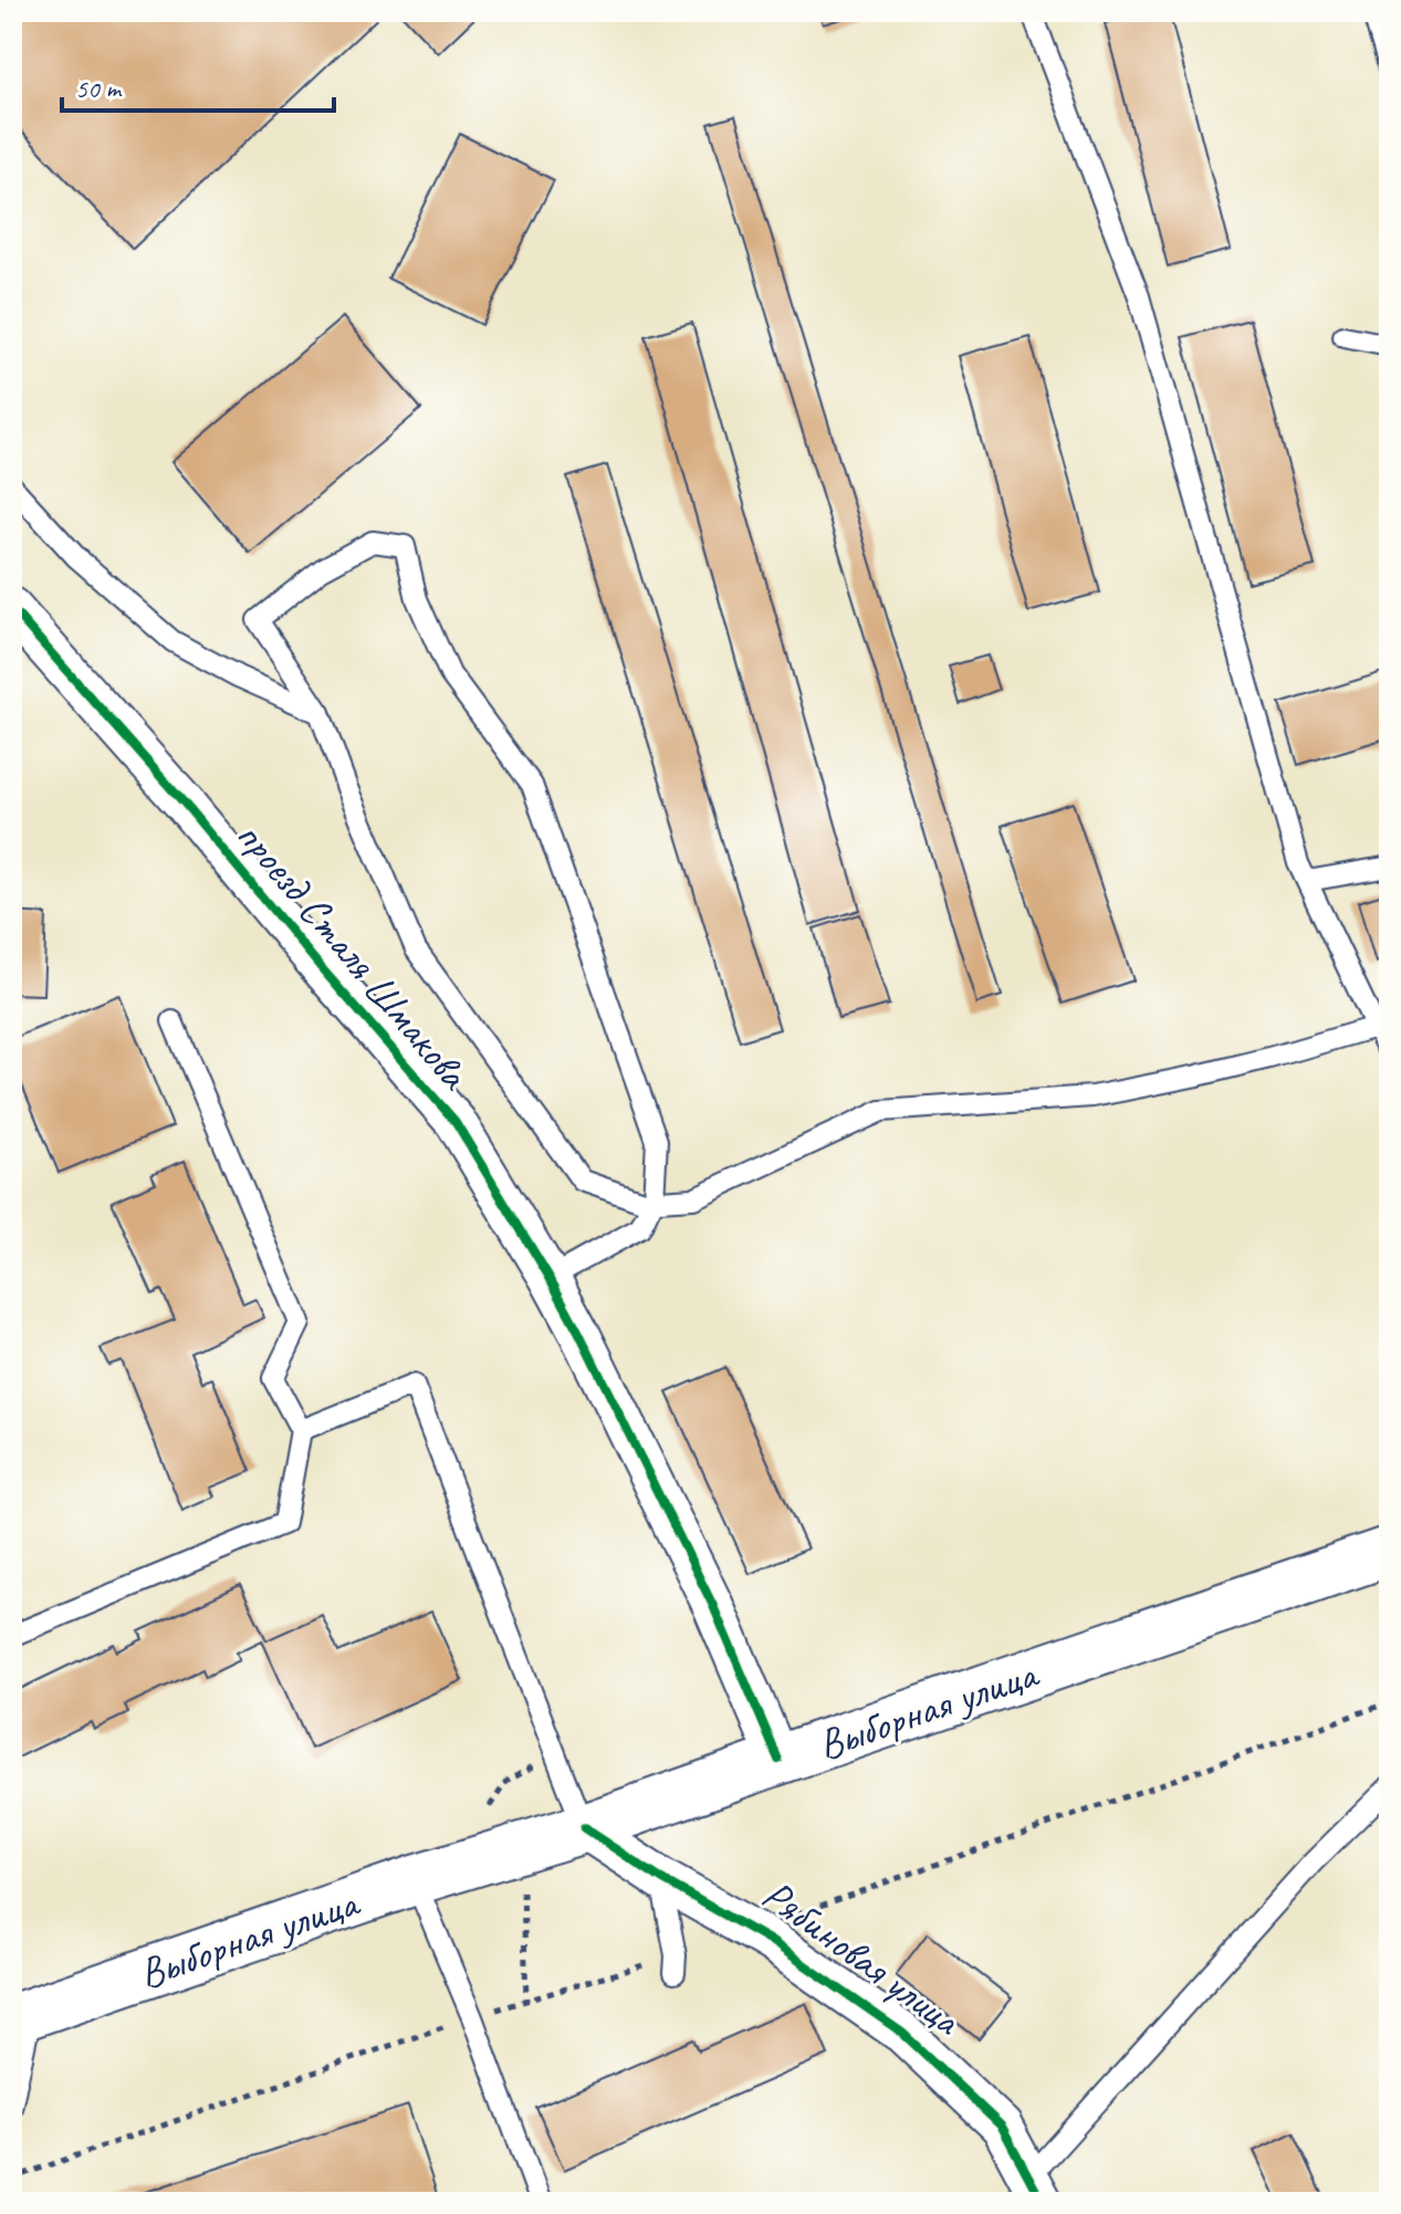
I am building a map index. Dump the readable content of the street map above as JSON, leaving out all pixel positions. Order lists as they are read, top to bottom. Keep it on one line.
{"streets":{"main road":["Выборная улица"],"street":["проезд Сталя Шмакова","Рябиновая улица"]},"crossings":[["проезд Сталя Шмакова","Выборная улица"],["Выборная улица","Рябиновая улица"]],"scale_bar":"50 m"}
